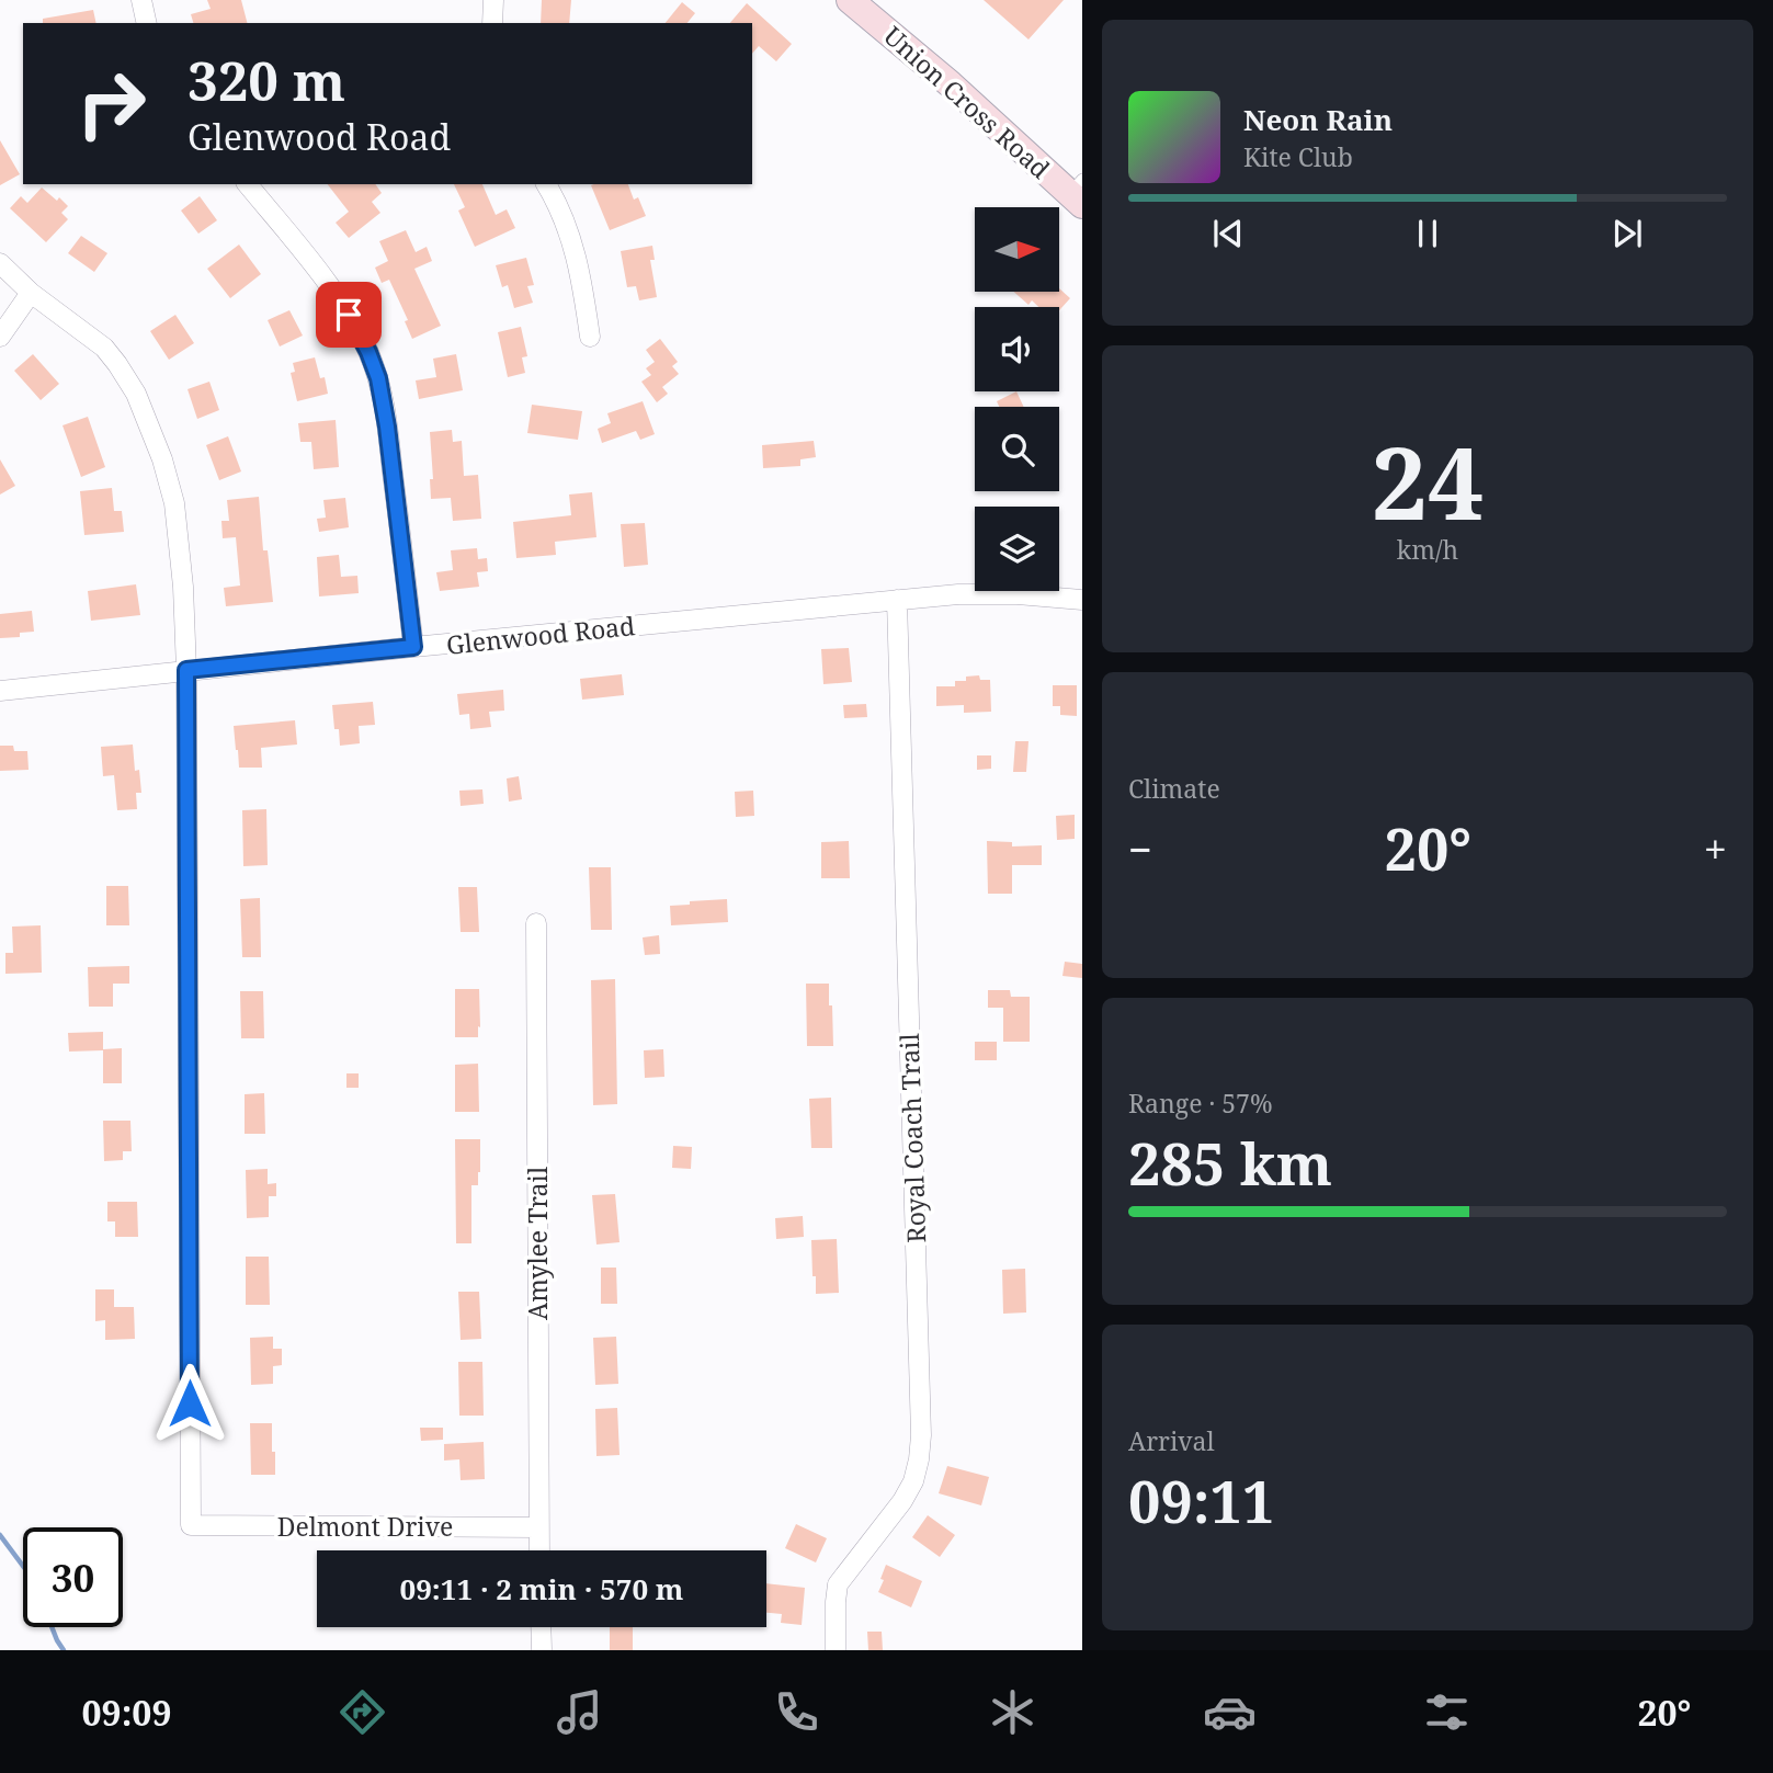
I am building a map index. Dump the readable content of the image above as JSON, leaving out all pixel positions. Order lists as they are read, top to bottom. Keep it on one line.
{"streets":{"main road":["Union Cross Road"],"street":["Glenwood Road","Royal Coach Trail","Amylee Trail","Delmont Drive"]},"crossings":[["Glenwood Road","Royal Coach Trail"],["Glenwood Road","Delmont Drive"],["Amylee Trail","Delmont Drive"]],"north":"right","page":{"turn":["320 m","Glenwood Road"],"song":["Neon Rain","Kite Club"],"tile":[["24","km/h"],"Climate",["Range · 57%","285 km"],["Arrival","09:11"]],"heat":["−","20°","+"],"limit":"30","trip":"09:11 · 2 min · 570 m","tabs":["09:09","20°"]}}
